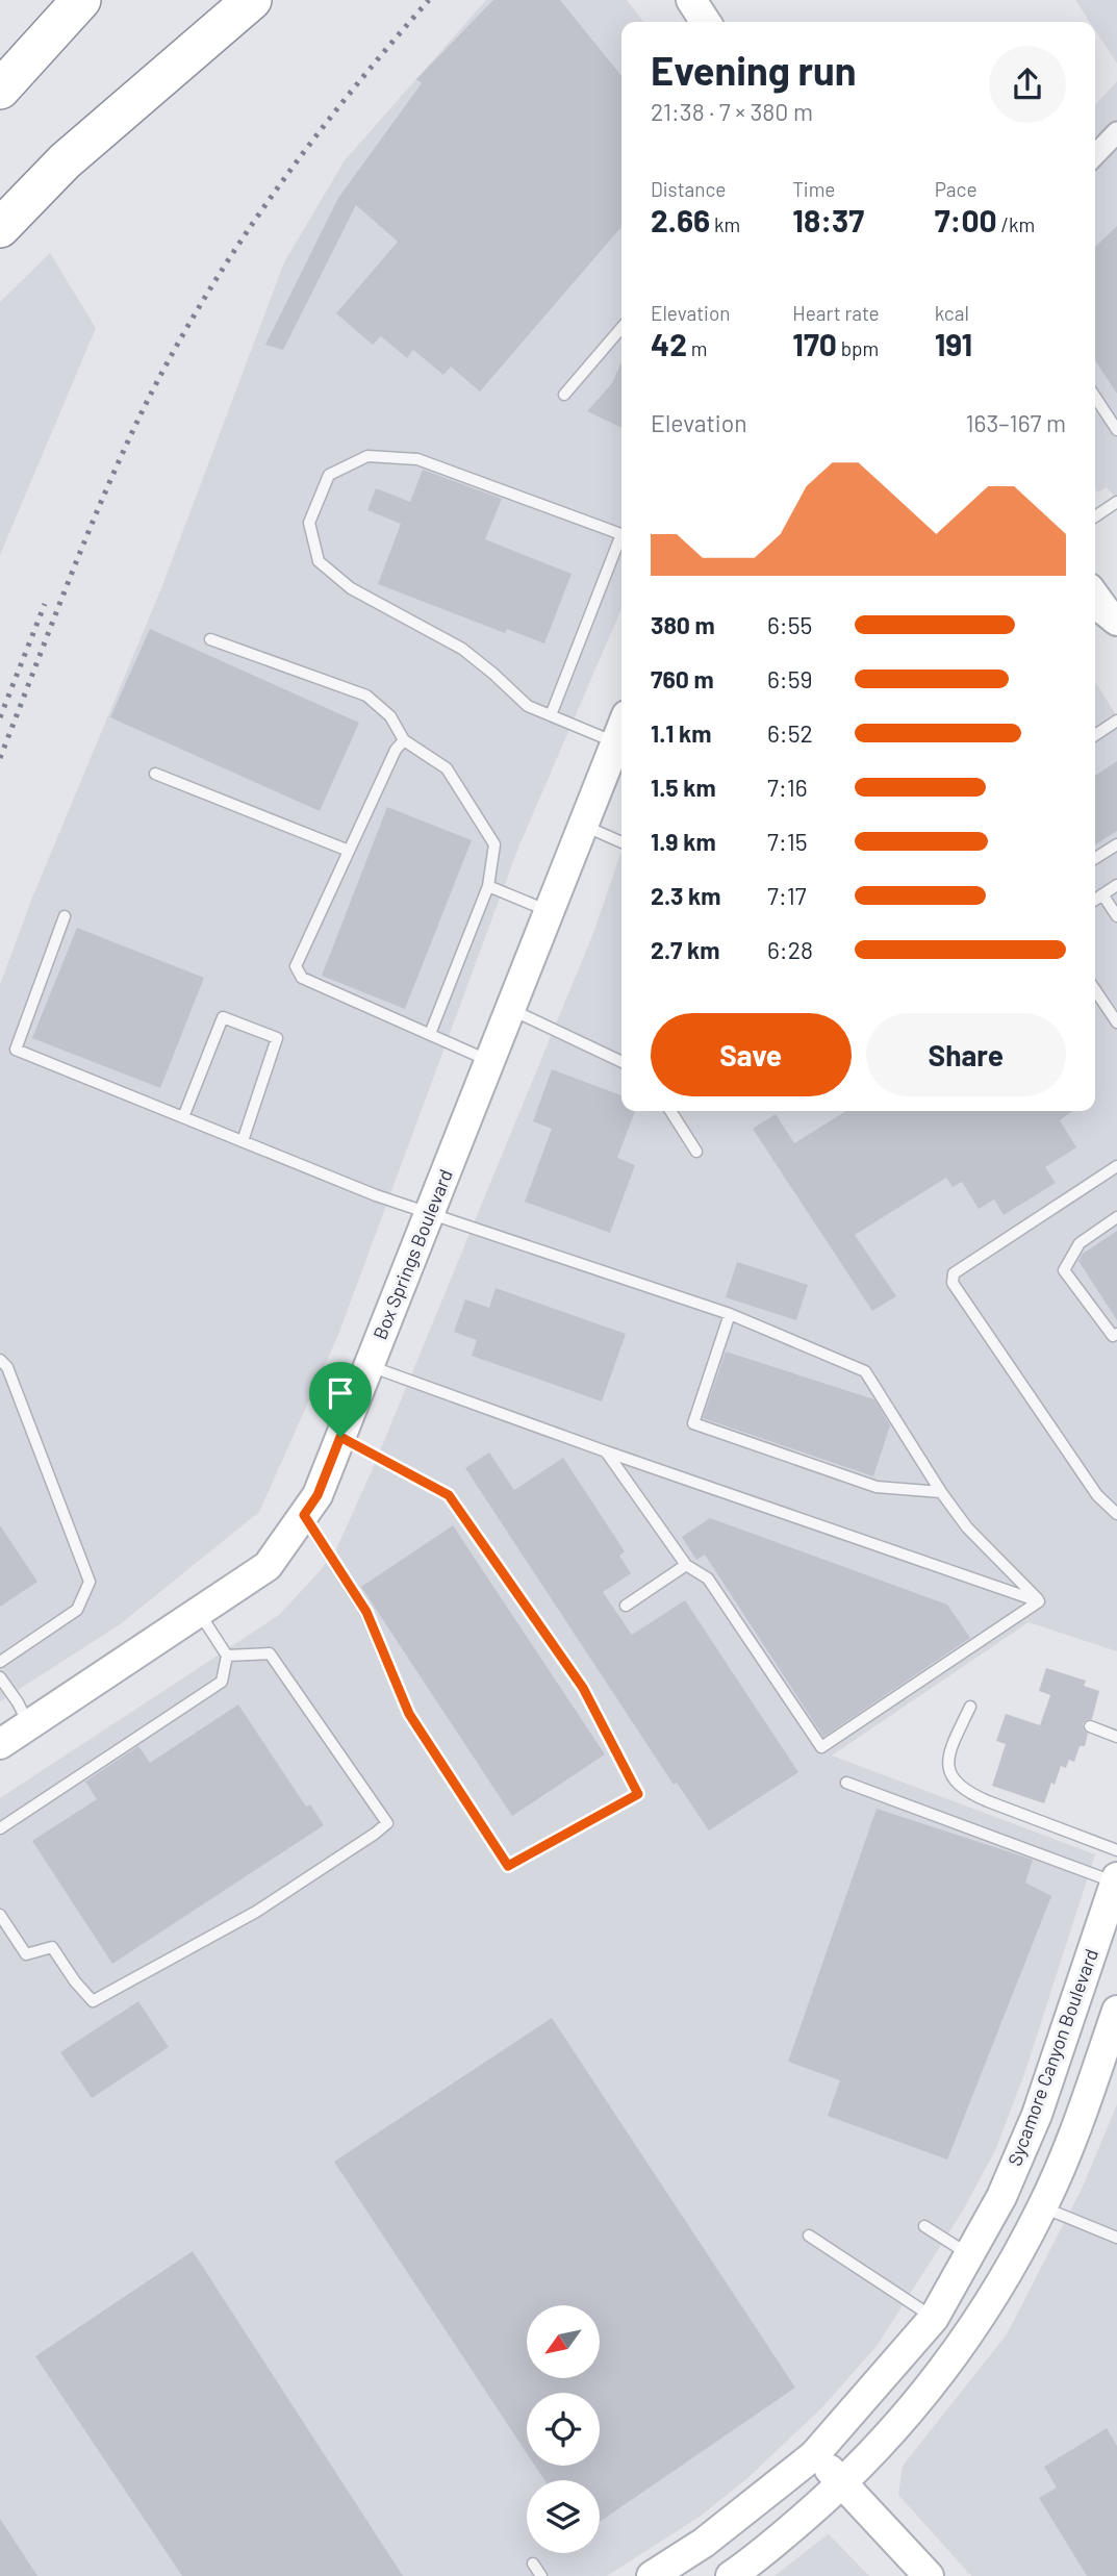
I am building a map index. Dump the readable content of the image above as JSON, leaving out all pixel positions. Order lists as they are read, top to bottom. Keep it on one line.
{"streets":{"main road":["Box Springs Boulevard","Sycamore Canyon Boulevard"]},"north":"bottom left","page":{"heading":["Evening run","21:38 · 7 × 380 m"],"stats":[["Distance","2.66 km"],["Time","18:37"],["Pace","7:00 /km"],["Elevation","42 m"],["Heart rate","170 bpm"],["kcal","191"]],"chart":["Elevation","163–167 m"],"list":[{"name":"380 m","note":"6:55"},{"name":"760 m","note":"6:59"},{"name":"1.1 km","note":"6:52"},{"name":"1.5 km","note":"7:16"},{"name":"1.9 km","note":"7:15"},{"name":"2.3 km","note":"7:17"},{"name":"2.7 km","note":"6:28"}],"buttons":["Save","Share"]}}
